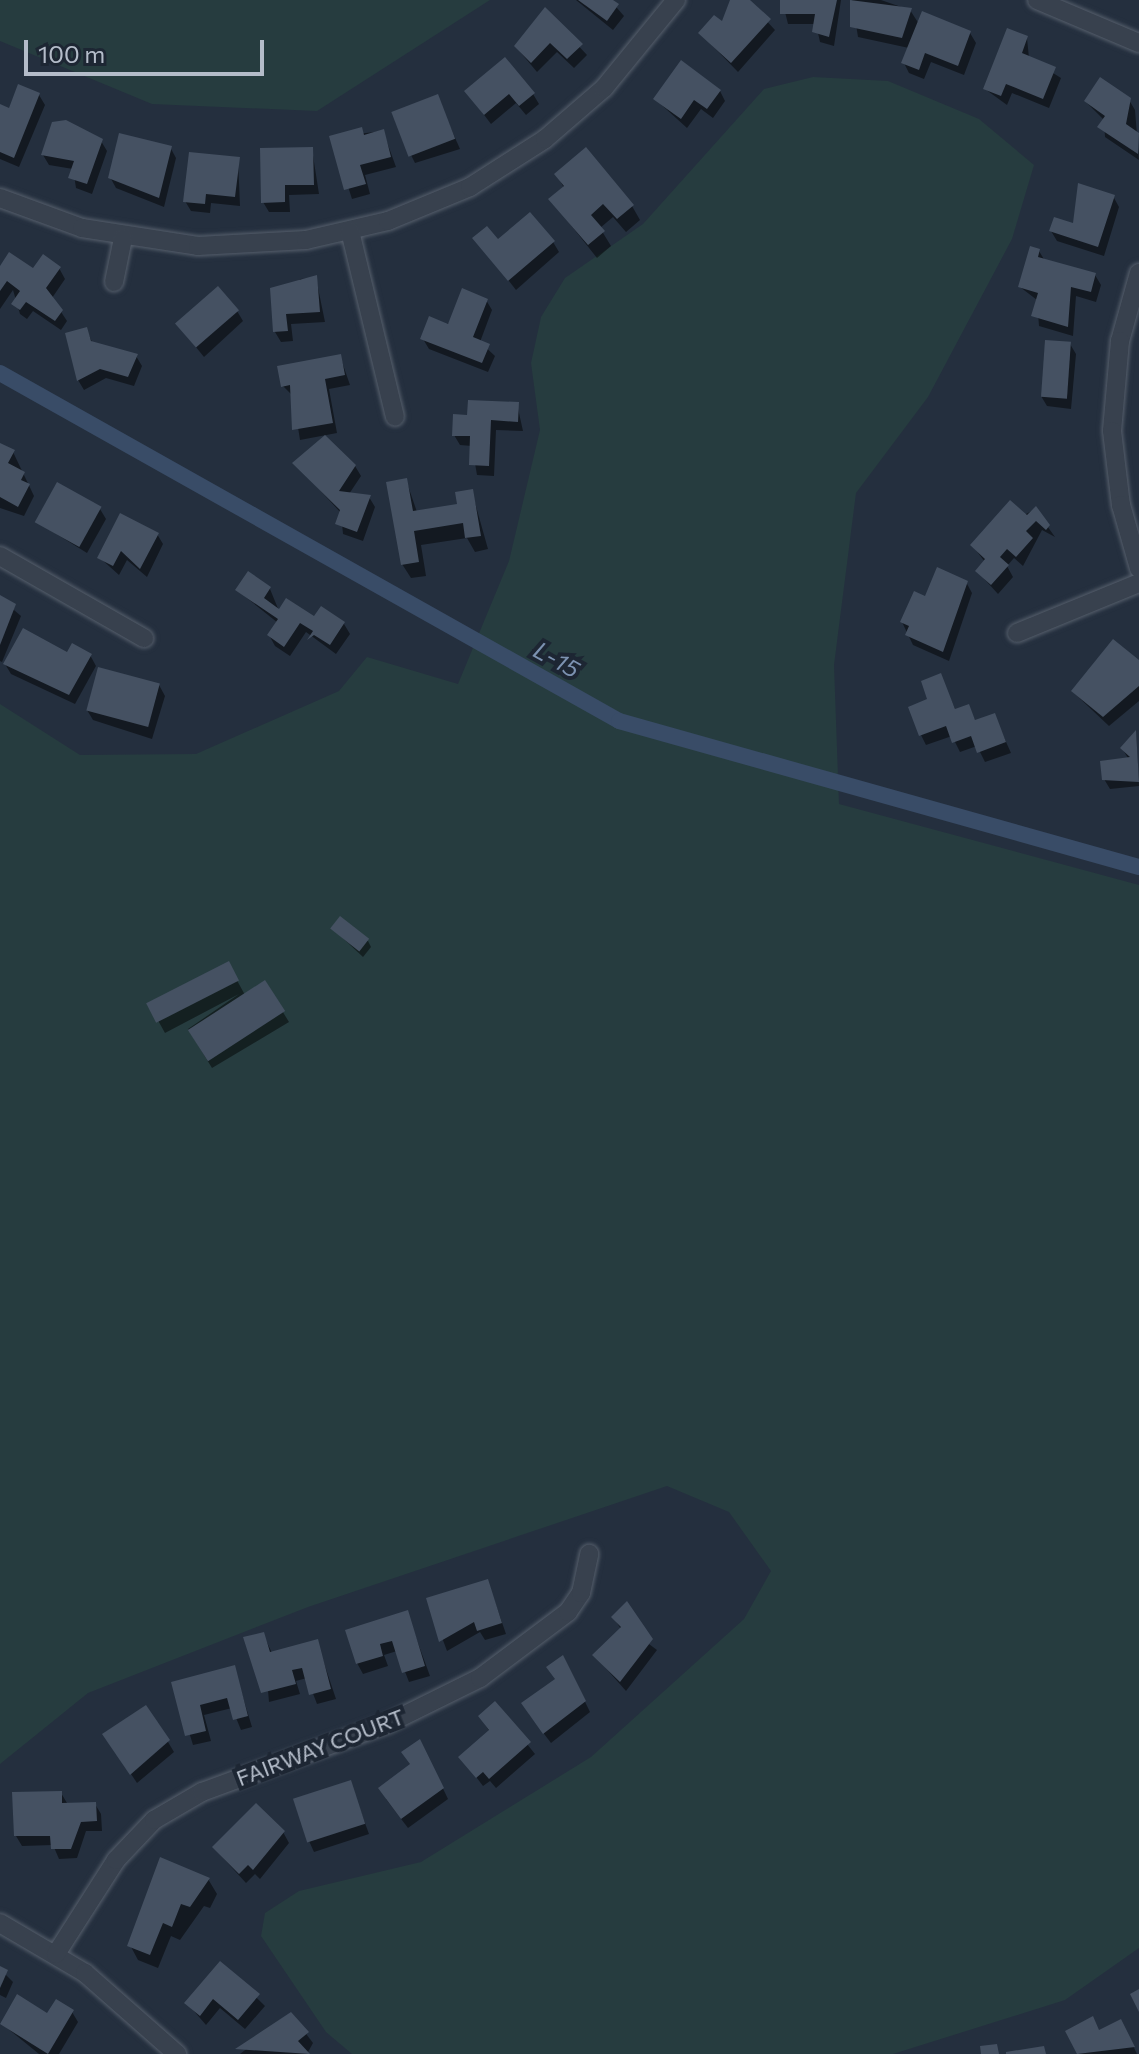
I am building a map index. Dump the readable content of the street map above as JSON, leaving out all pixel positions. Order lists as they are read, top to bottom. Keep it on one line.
{"streets":{"street":["FAIRWAY COURT"]},"water":["L-15"],"scale_bar":"100 m"}
